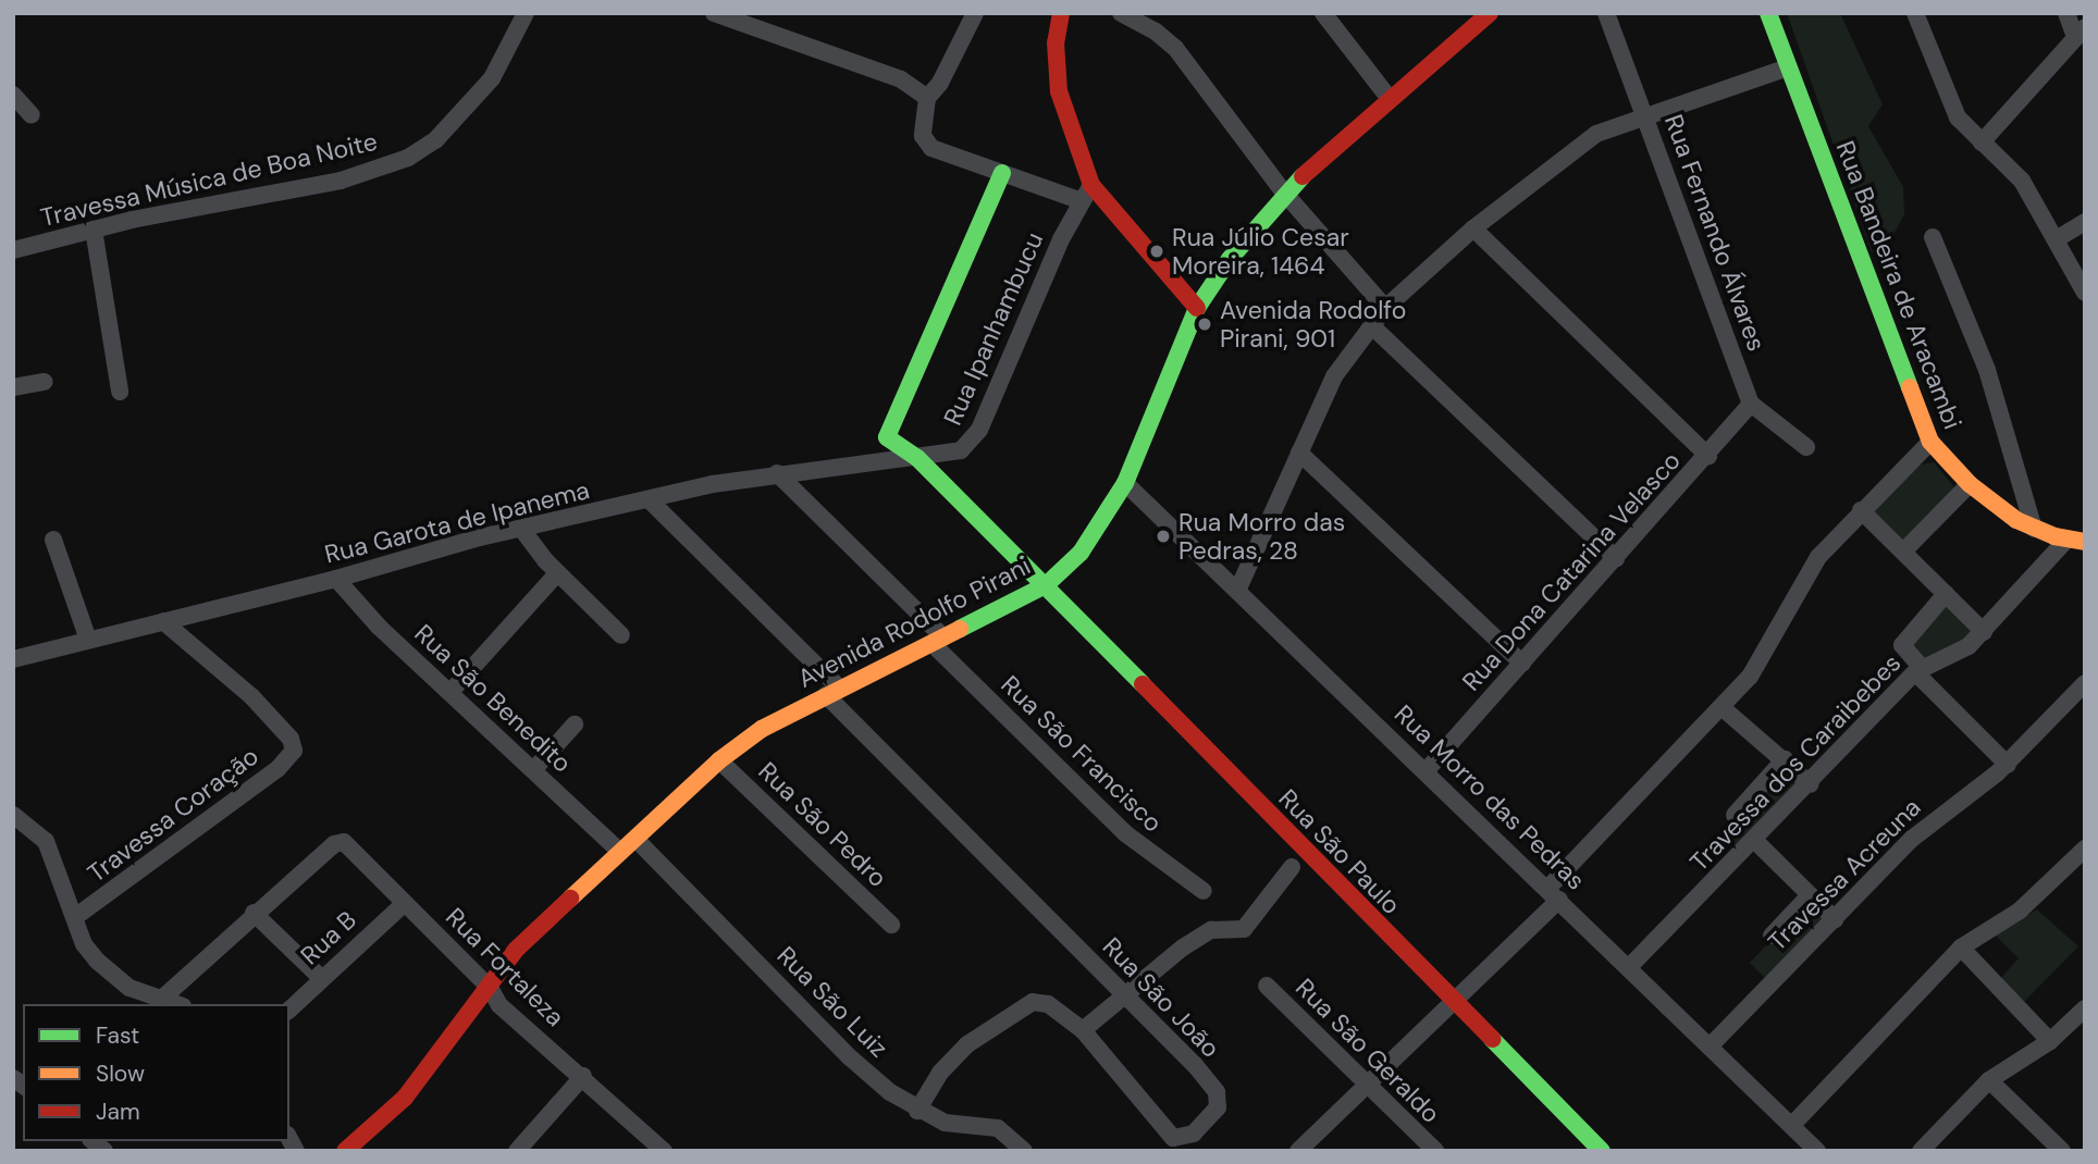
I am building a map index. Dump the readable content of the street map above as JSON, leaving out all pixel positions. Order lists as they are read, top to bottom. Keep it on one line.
{"streets":{"main road":["Rua Bandeira de Aracambi","Avenida Rodolfo Pirani","Rua São Paulo"],"street":["Travessa Música de Boa Noite","Rua Fernando Álvares","Rua Ipanhambucu","Rua Garota de Ipanema","Rua Dona Catarina Velasco","Rua São Benedito","Rua São Francisco","Travessa dos Caraibebes","Rua Morro das Pedras","Travessa Coração","Rua São Pedro","Travessa Acreuna","Rua B","Rua Fortaleza","Rua São João","Rua São Luiz","Rua São Geraldo"]},"crossings":[["Rua Fernando Álvares","Rua Dona Catarina Velasco"],["Rua Bandeira de Aracambi","Travessa dos Caraibebes"],["Rua Ipanhambucu","Rua Garota de Ipanema"],["Rua Ipanhambucu","Rua São Paulo"],["Rua Garota de Ipanema","Rua São Benedito"],["Rua Garota de Ipanema","Rua São Francisco"],["Rua Garota de Ipanema","Travessa Coração"],["Rua Garota de Ipanema","Rua São Paulo"],["Rua Garota de Ipanema","Rua São João"],["Rua Dona Catarina Velasco","Rua Morro das Pedras"],["Avenida Rodolfo Pirani","Rua São Benedito"],["Avenida Rodolfo Pirani","Rua São Francisco"],["Avenida Rodolfo Pirani","Rua Morro das Pedras"],["Avenida Rodolfo Pirani","Rua São Pedro"],["Avenida Rodolfo Pirani","Rua São Paulo"],["Avenida Rodolfo Pirani","Rua Fortaleza"],["Avenida Rodolfo Pirani","Rua São João"],["Avenida Rodolfo Pirani","Rua São Luiz"],["Travessa dos Caraibebes","Rua Morro das Pedras"],["Rua Morro das Pedras","Travessa Acreuna"],["Rua B","Rua Fortaleza"],["Rua São João","Rua São Luiz"]],"places":["Rua Júlio Cesar Moreira, 1464","Avenida Rodolfo Pirani, 901","Rua Morro das Pedras, 28"],"legend":["Fast","Slow","Jam"]}
